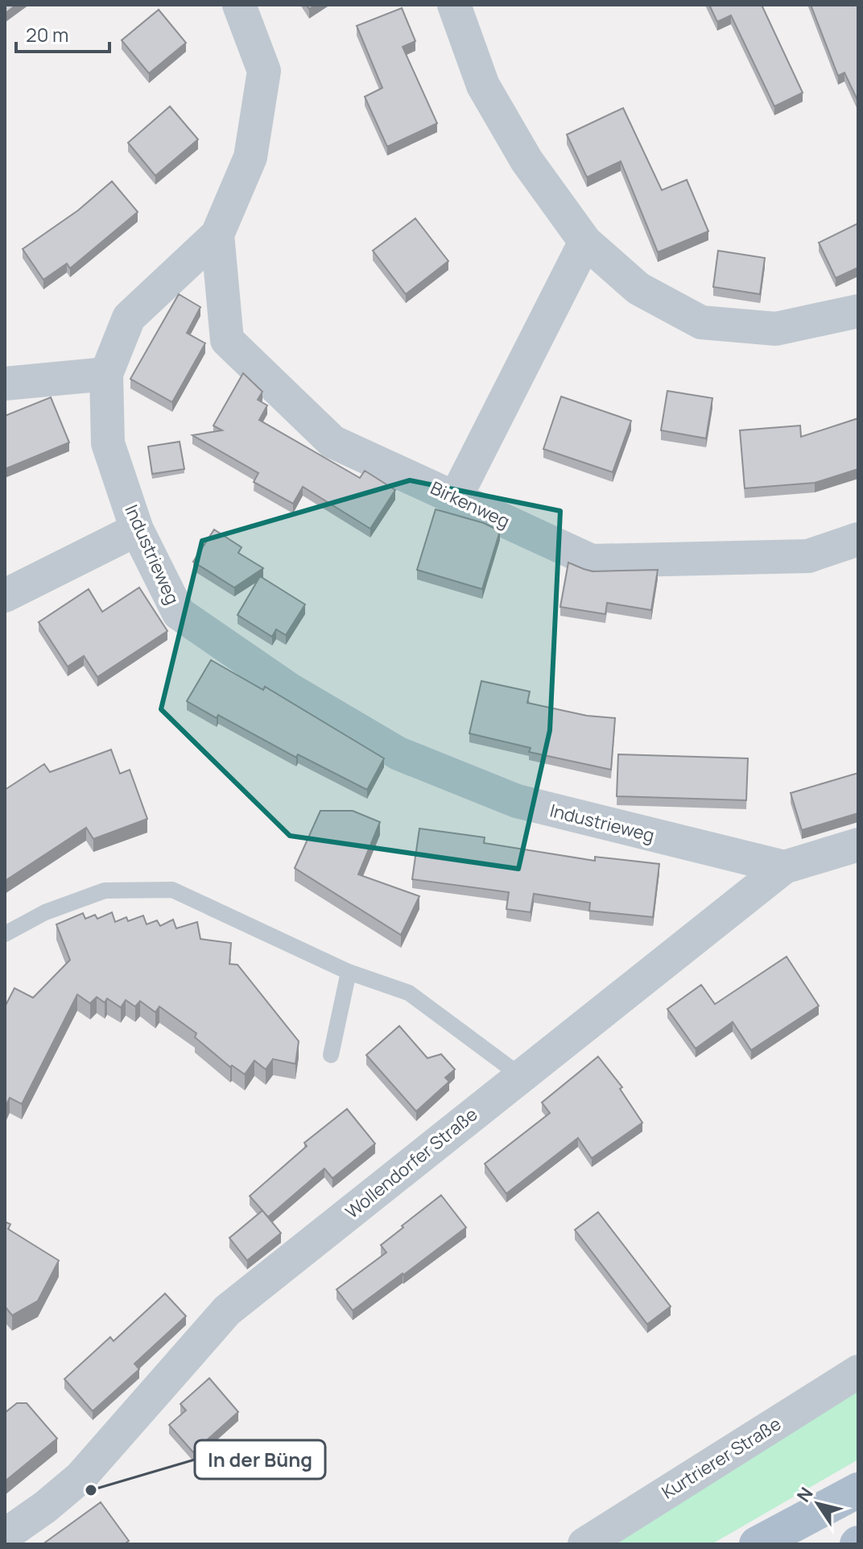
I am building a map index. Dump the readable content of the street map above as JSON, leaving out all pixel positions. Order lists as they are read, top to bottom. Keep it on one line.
{"streets":{"street":["Birkenweg","Industrieweg","Wollendorfer Straße","Kurtrierer Straße"]},"crossings":[["Birkenweg","Industrieweg"],["Industrieweg","Wollendorfer Straße"]],"places":["In der Büng"],"scale_bar":"20 m","north":"top left"}
